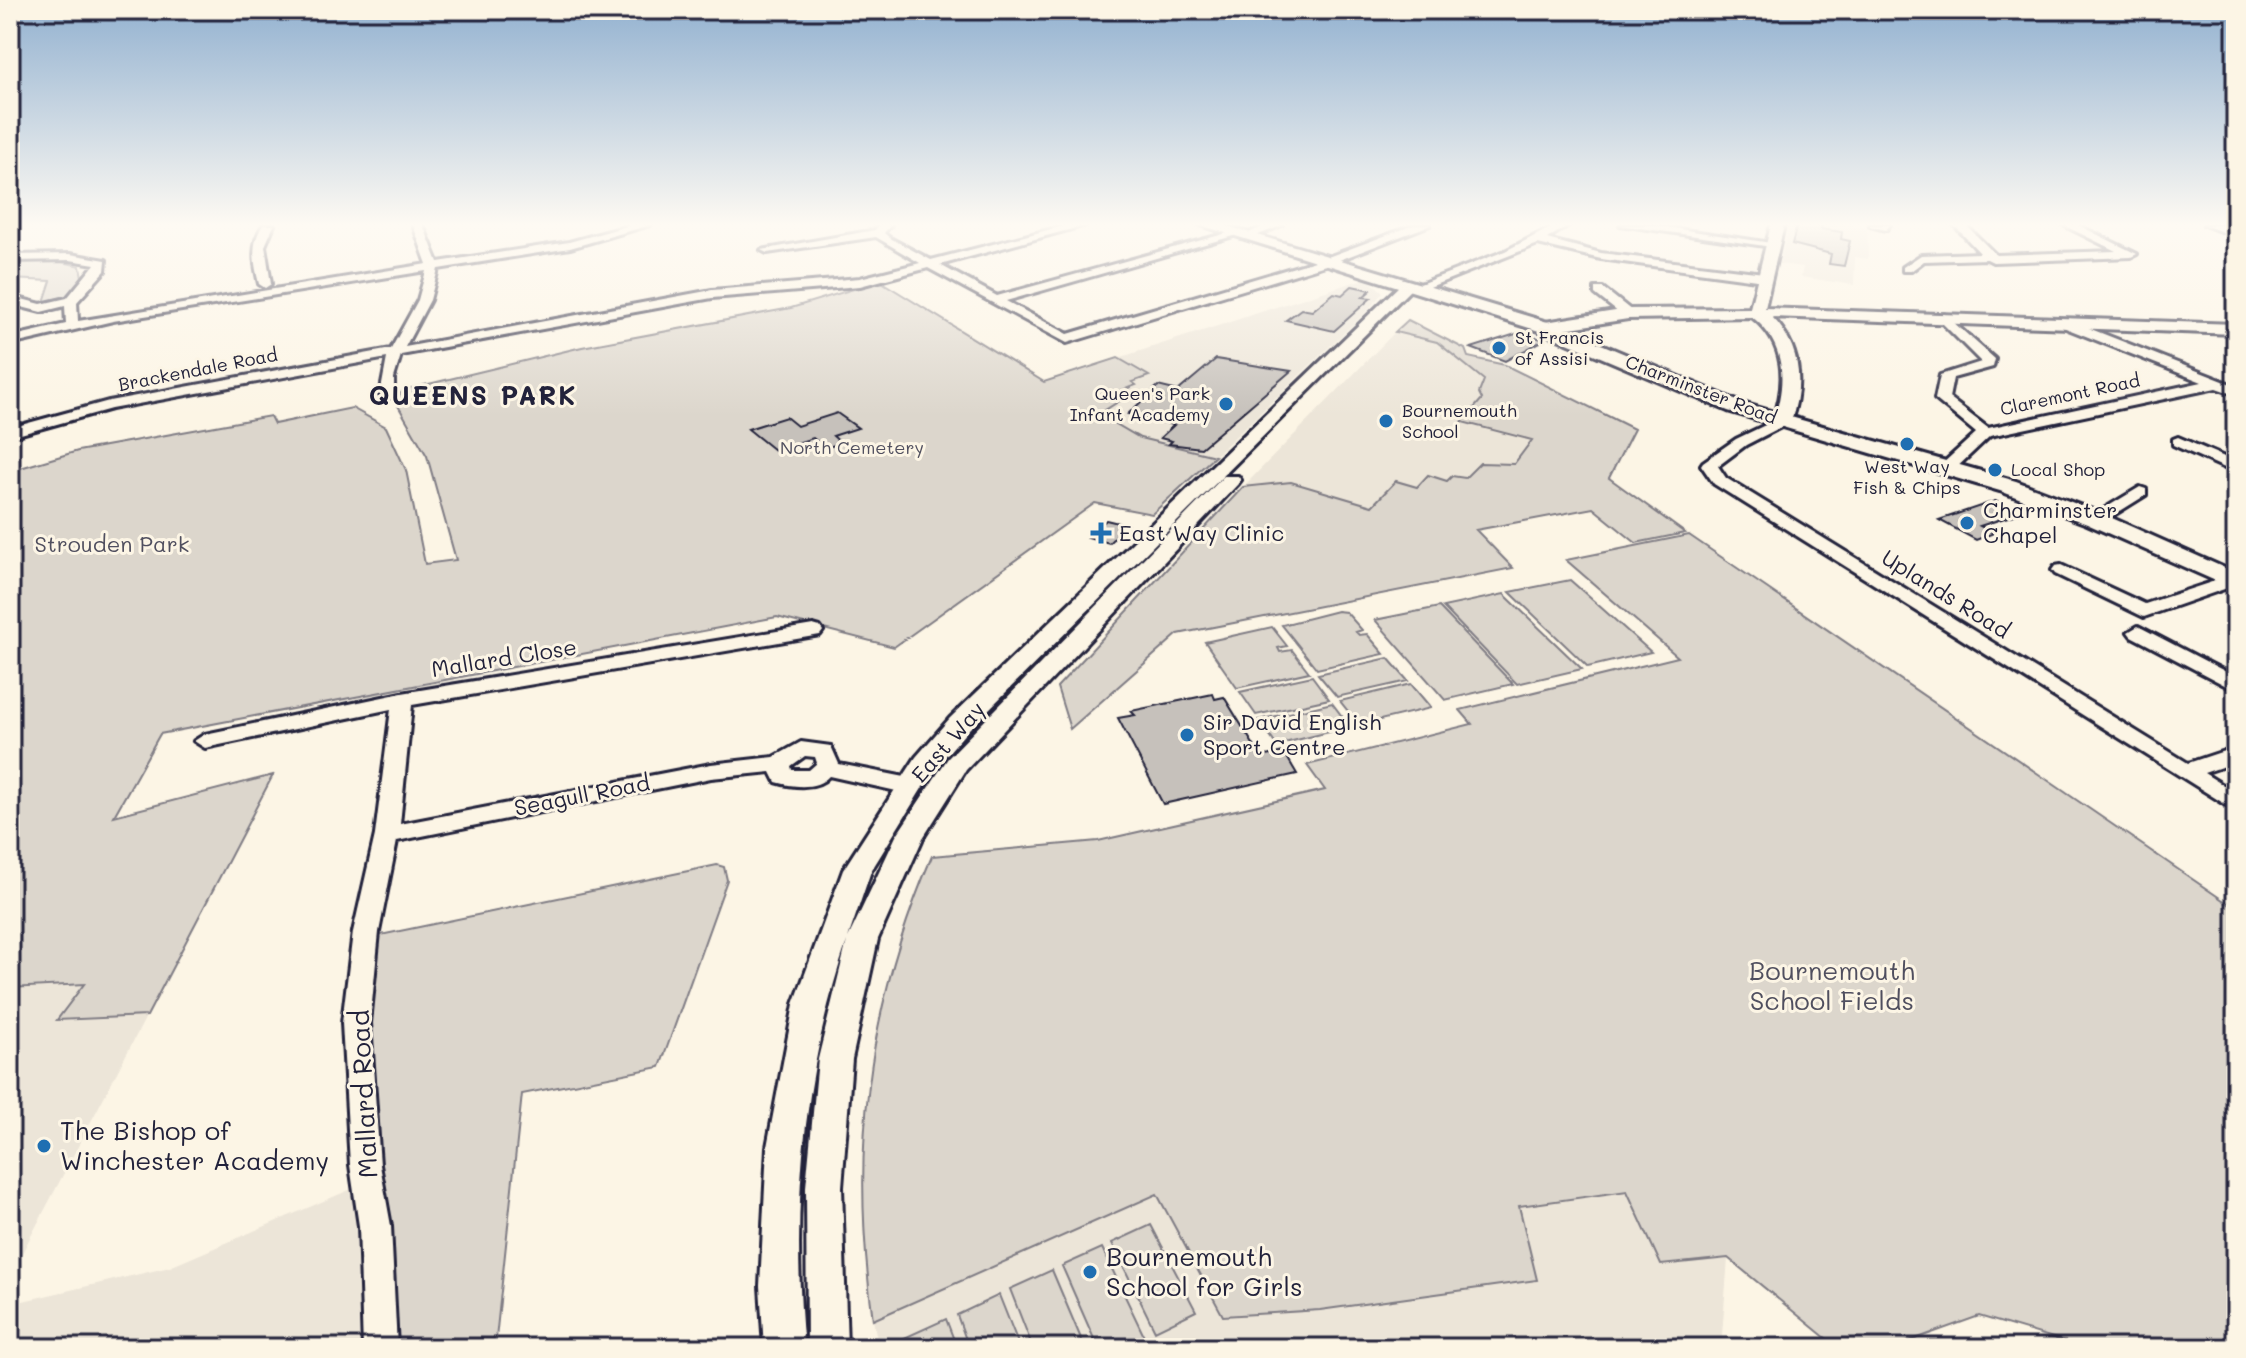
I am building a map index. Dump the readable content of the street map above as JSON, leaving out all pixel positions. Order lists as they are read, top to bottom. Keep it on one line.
{"streets":{"main road":["Charminster Road"],"street":["Brackendale Road","Claremont Road","Uplands Road","Mallard Close","East Way","Seagull Road","Mallard Road"]},"crossings":[["Charminster Road","Claremont Road"],["Charminster Road","Uplands Road"],["Charminster Road","East Way"],["Mallard Close","Mallard Road"],["East Way","Seagull Road"],["Seagull Road","Mallard Road"]],"districts":["QUEENS PARK"],"parks":["North Cemetery","Strouden Park","Bournemouth School Fields"],"places":{"other":["St Francis of Assisi","Queen's Park Infant Academy","Bournemouth School","West Way Fish & Chips","Local Shop","Charminster Chapel","Sir David English Sport Centre","The Bishop of Winchester Academy","Bournemouth School for Girls"],"health":["East Way Clinic"]}}
